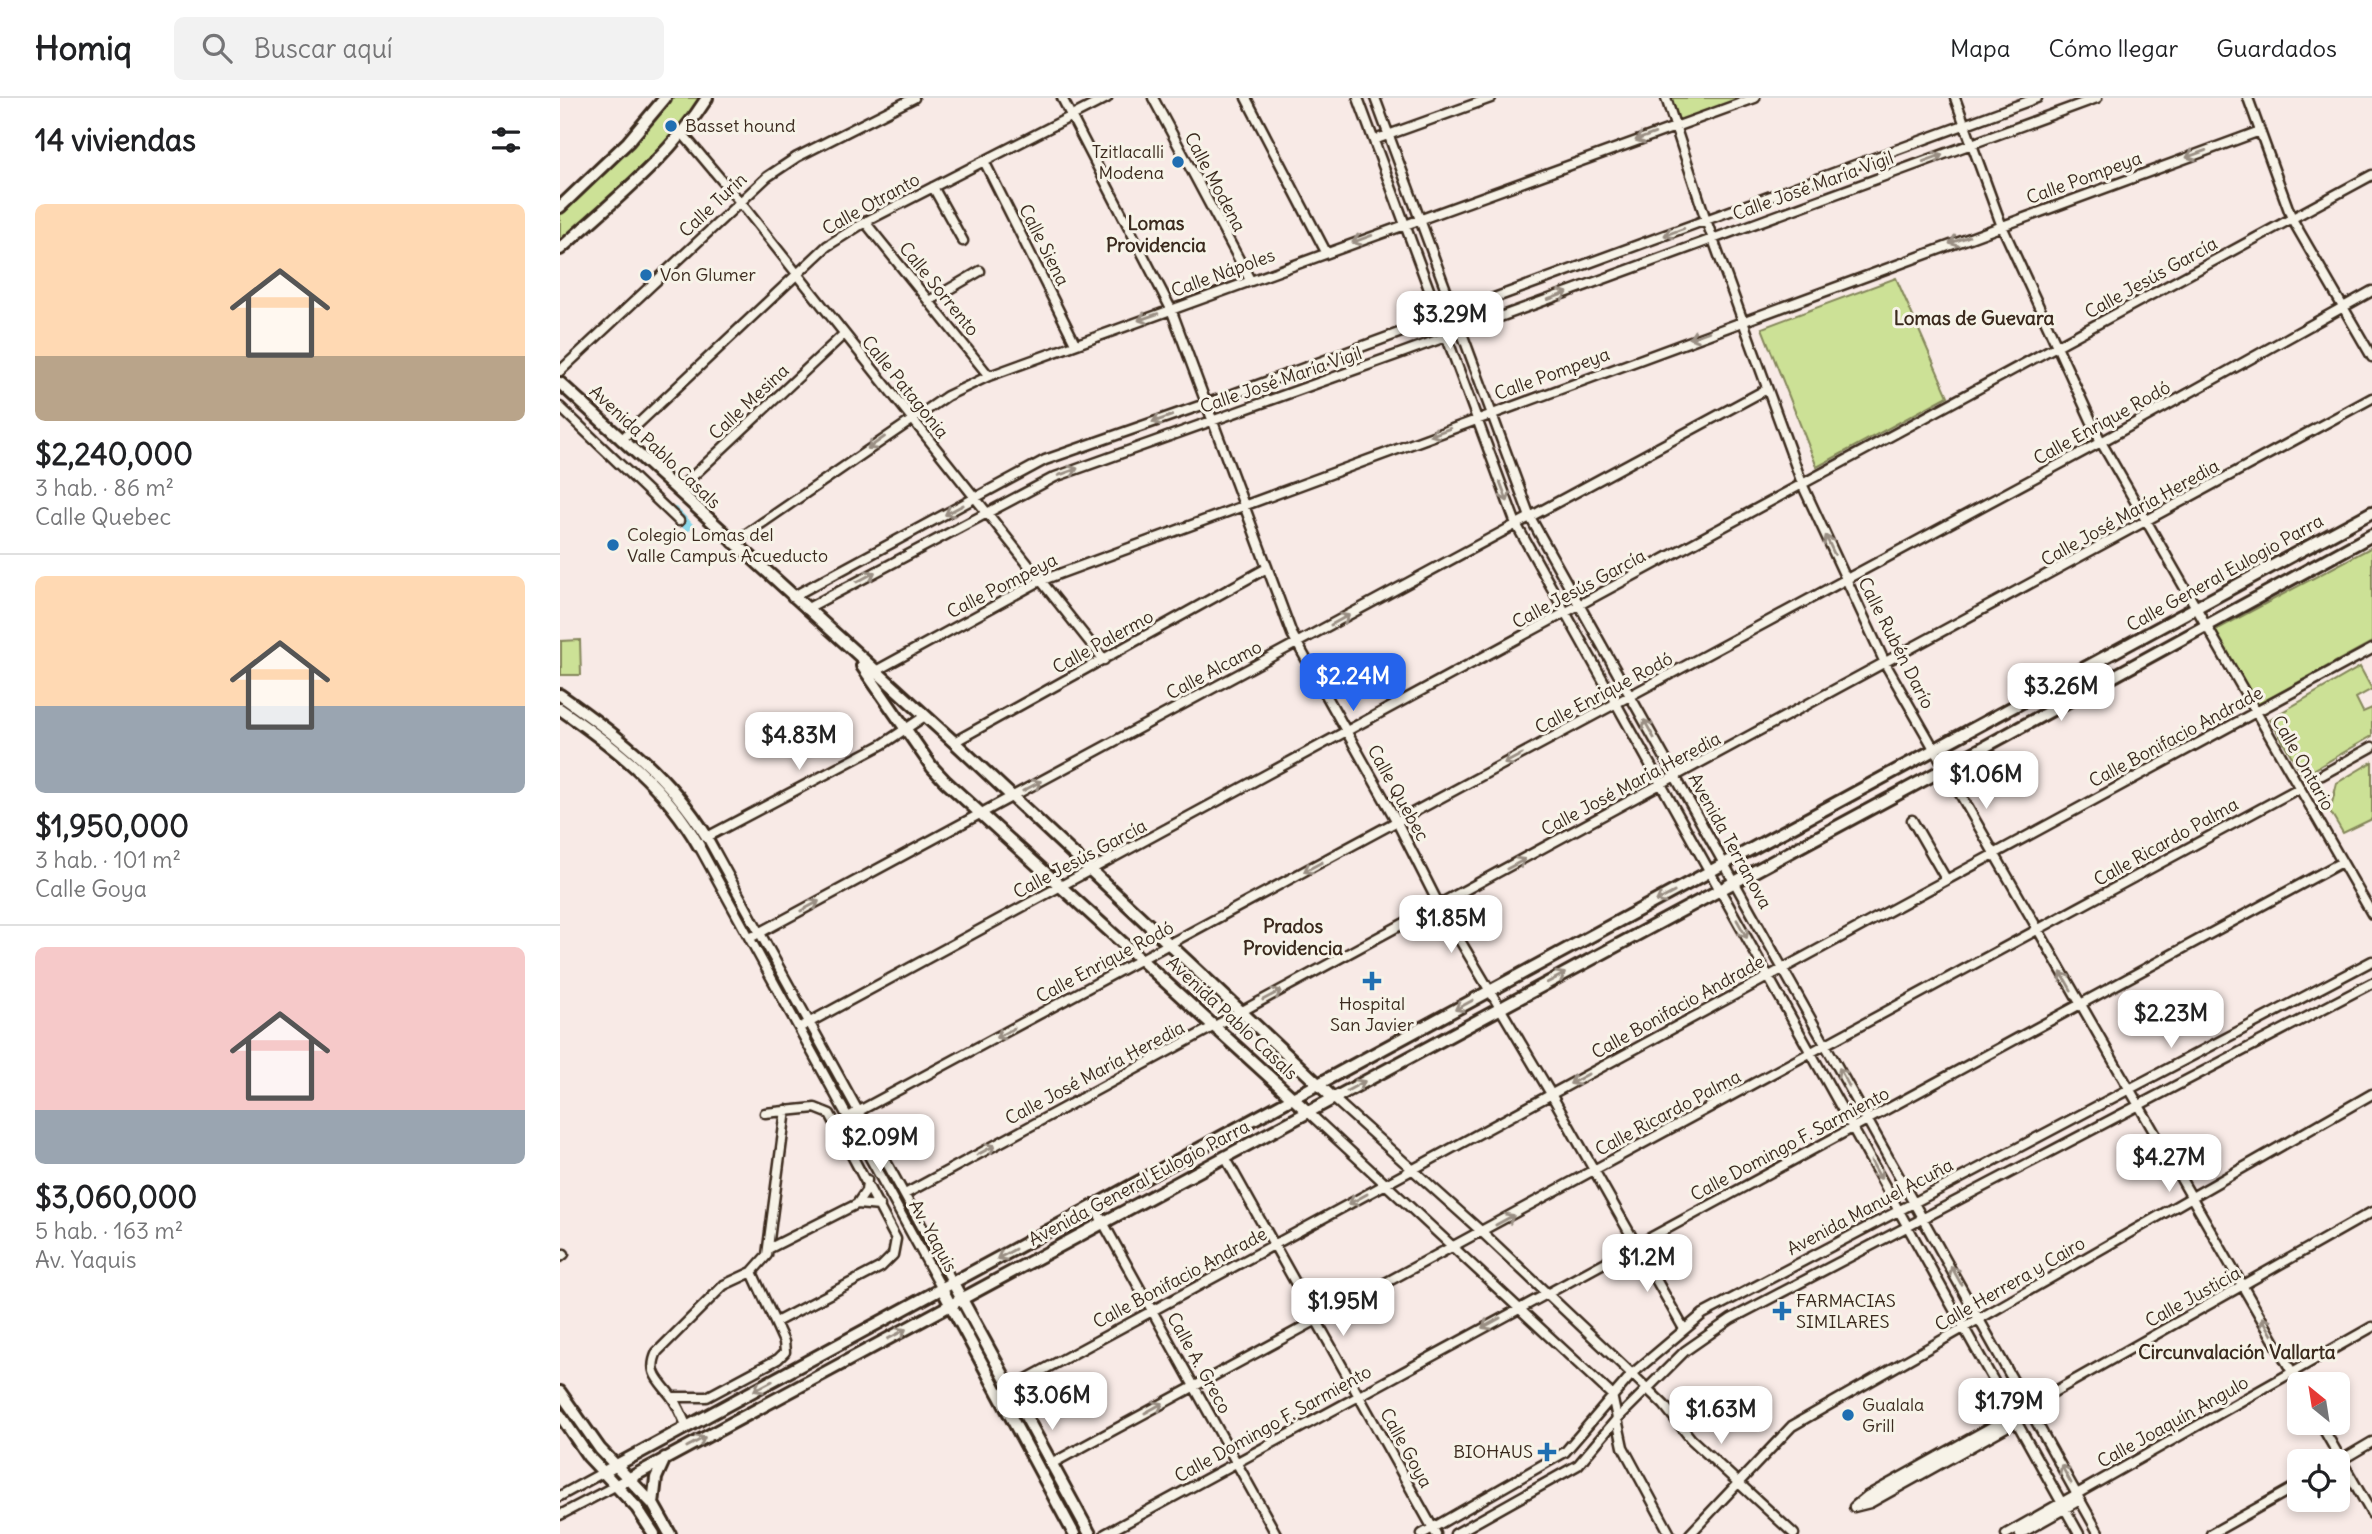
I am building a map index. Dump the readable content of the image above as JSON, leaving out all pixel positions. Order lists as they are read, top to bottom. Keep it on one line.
{"streets":{"street":["Calle Pompeya","Calle Modena","Calle José María Vigil","Calle Otranto","Calle Turín","Calle Siena","Calle Nápoles","Calle Jesús García","Calle Sorrento","Calle Patagonia","Calle Mesina","Calle Enrique Rodó","Avenida Pablo Casals","Calle José María Heredia","Calle General Eulogio Parra","Calle Palermo","Calle Rubén Darío","Calle Alcamo","Calle Bonifacio Andrade","Calle Ontario","Calle Quebec","Avenida Terranova","Calle Ricardo Palma","Calle Domingo F. Sarmiento","Avenida General Eulogio Parra","Avenida Manuel Acuña","Av. Yaquis","Calle Herrera y Cairo","Calle Justicia","Calle A. Greco","Calle Joaquín Angulo","Calle Goya"]},"crossings":[["Calle Pompeya","Calle Patagonia"],["Calle Pompeya","Avenida Pablo Casals"],["Calle Pompeya","Calle Rubén Darío"],["Calle Pompeya","Calle Ontario"],["Calle Pompeya","Calle Quebec"],["Calle Pompeya","Avenida Terranova"],["Calle Modena","Calle Nápoles"],["Calle José María Vigil","Calle Patagonia"],["Calle José María Vigil","Avenida Pablo Casals"],["Calle José María Vigil","Calle Rubén Darío"],["Calle José María Vigil","Calle Ontario"],["Calle José María Vigil","Calle Quebec"],["Calle José María Vigil","Avenida Terranova"],["Calle Otranto","Calle Siena"],["Calle Otranto","Calle Sorrento"],["Calle Otranto","Calle Patagonia"],["Calle Otranto","Avenida Pablo Casals"],["Calle Otranto","Calle Quebec"],["Calle Turín","Calle Patagonia"],["Calle Siena","Calle Nápoles"],["Calle Nápoles","Calle Sorrento"],["Calle Nápoles","Calle Patagonia"],["Calle Nápoles","Avenida Pablo Casals"],["Calle Nápoles","Calle Rubén Darío"],["Calle Nápoles","Calle Quebec"],["Calle Nápoles","Avenida Terranova"],["Calle Jesús García","Avenida Pablo Casals"],["Calle Jesús García","Calle Rubén Darío"],["Calle Jesús García","Calle Ontario"],["Calle Jesús García","Calle Quebec"],["Calle Jesús García","Avenida Terranova"],["Calle Jesús García","Av. Yaquis"],["Calle Patagonia","Calle Mesina"],["Calle Patagonia","Calle Palermo"],["Calle Mesina","Avenida Pablo Casals"],["Calle Enrique Rodó","Avenida Pablo Casals"],["Calle Enrique Rodó","Calle Rubén Darío"],["Calle Enrique Rodó","Calle Ontario"],["Calle Enrique Rodó","Calle Quebec"],["Calle Enrique Rodó","Avenida Terranova"],["Calle Enrique Rodó","Av. Yaquis"],["Avenida Pablo Casals","Calle José María Heredia"],["Avenida Pablo Casals","Calle Palermo"],["Avenida Pablo Casals","Calle Alcamo"],["Avenida Pablo Casals","Calle Bonifacio Andrade"],["Avenida Pablo Casals","Calle Ricardo Palma"],["Avenida Pablo Casals","Calle Domingo F. Sarmiento"],["Avenida Pablo Casals","Avenida General Eulogio Parra"],["Avenida Pablo Casals","Avenida Manuel Acuña"],["Avenida Pablo Casals","Calle Herrera y Cairo"],["Calle José María Heredia","Calle Rubén Darío"],["Calle José María Heredia","Calle Ontario"],["Calle José María Heredia","Calle Quebec"],["Calle José María Heredia","Avenida Terranova"],["Calle José María Heredia","Av. Yaquis"],["Calle General Eulogio Parra","Calle Rubén Darío"],["Calle General Eulogio Parra","Calle Ontario"],["Calle General Eulogio Parra","Avenida Terranova"],["Calle General Eulogio Parra","Avenida General Eulogio Parra"],["Calle Palermo","Calle Quebec"],["Calle Rubén Darío","Calle Alcamo"],["Calle Rubén Darío","Calle Bonifacio Andrade"],["Calle Rubén Darío","Calle Ricardo Palma"],["Calle Rubén Darío","Calle Domingo F. Sarmiento"],["Calle Rubén Darío","Avenida Manuel Acuña"],["Calle Rubén Darío","Calle Herrera y Cairo"],["Calle Rubén Darío","Calle Justicia"],["Calle Alcamo","Calle Quebec"],["Calle Alcamo","Avenida Terranova"],["Calle Alcamo","Av. Yaquis"],["Calle Bonifacio Andrade","Calle Ontario"],["Calle Bonifacio Andrade","Calle Quebec"],["Calle Bonifacio Andrade","Avenida Terranova"],["Calle Bonifacio Andrade","Av. Yaquis"],["Calle Bonifacio Andrade","Calle A. Greco"],["Calle Bonifacio Andrade","Calle Goya"],["Calle Ontario","Calle Ricardo Palma"],["Calle Ontario","Calle Domingo F. Sarmiento"],["Calle Quebec","Calle Ricardo Palma"],["Calle Quebec","Calle Domingo F. Sarmiento"],["Calle Quebec","Avenida General Eulogio Parra"],["Calle Quebec","Avenida Manuel Acuña"],["Avenida Terranova","Calle Ricardo Palma"],["Avenida Terranova","Calle Domingo F. Sarmiento"],["Avenida Terranova","Avenida General Eulogio Parra"],["Avenida Terranova","Avenida Manuel Acuña"],["Avenida Terranova","Calle Herrera y Cairo"],["Avenida Terranova","Calle Justicia"],["Avenida Terranova","Calle Joaquín Angulo"],["Calle Ricardo Palma","Calle A. Greco"],["Calle Ricardo Palma","Calle Goya"],["Calle Domingo F. Sarmiento","Calle A. Greco"],["Calle Domingo F. Sarmiento","Calle Goya"],["Avenida General Eulogio Parra","Av. Yaquis"],["Avenida General Eulogio Parra","Calle A. Greco"],["Avenida General Eulogio Parra","Calle Goya"],["Avenida Manuel Acuña","Calle Goya"]],"one_way":["Calle Pompeya","Calle Nápoles","Calle Enrique Rodó","Calle José María Heredia","Calle Alcamo"],"districts":["Lomas Providencia","Lomas de Guevara","Prados Providencia","Circunvalación Vallarta"],"places":{"other":["Basset hound","Tzitlacalli Modena","Von Glumer","Colegio Lomas del Valle Campus Acueducto","Gualala Grill"],"health":["Hospital San Javier","FARMACIAS SIMILARES","BIOHAUS"]},"north":"top left","page":{"header":"Homiq","search":"Buscar aquí","nav":["Mapa","Cómo llegar","Guardados"],"heading":"14 viviendas","list":[{"name":"$2,240,000","note":"3 hab. · 86 m² · Calle Quebec"},{"name":"$1,950,000","note":"3 hab. · 101 m² · Calle Goya"},{"name":"$3,060,000","note":"5 hab. · 163 m² · Av. Yaquis"}],"price":["$3.29M","$2.24M","$3.26M","$4.83M","$1.06M","$1.85M","$2.23M","$2.09M","$4.27M","$1.2M","$1.95M","$3.06M","$1.79M","$1.63M"]}}
